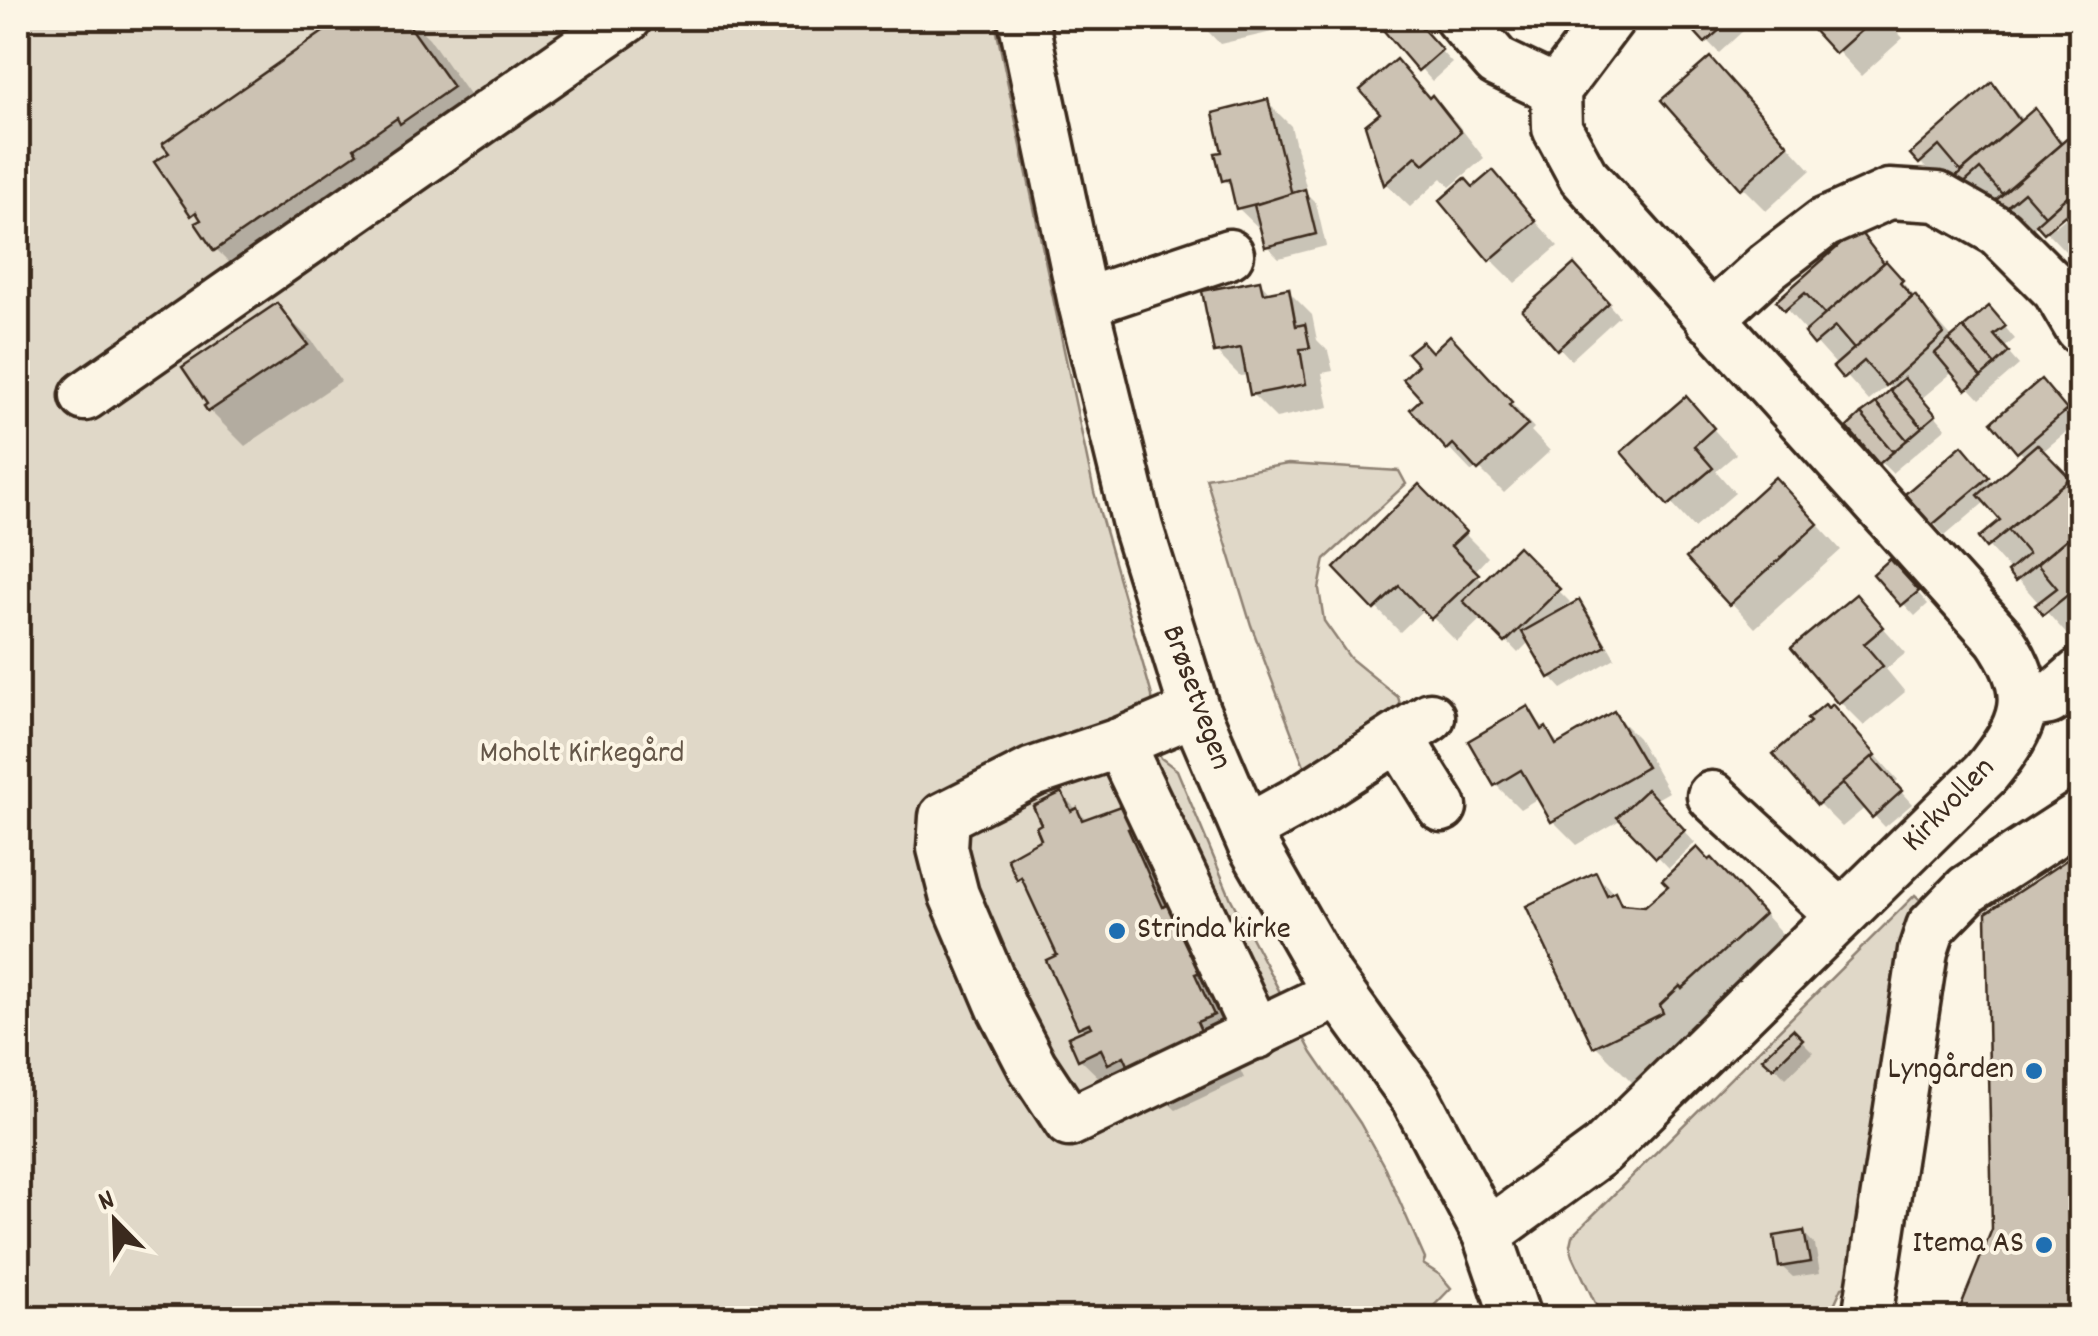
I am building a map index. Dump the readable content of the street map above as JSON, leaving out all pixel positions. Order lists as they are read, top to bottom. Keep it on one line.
{"streets":{"street":["Brøsetvegen","Kirkvollen"]},"crossings":[["Brøsetvegen","Kirkvollen"]],"parks":["Moholt Kirkegård"],"places":["Strinda kirke","Lyngården","Itema AS"],"north":"top left"}
